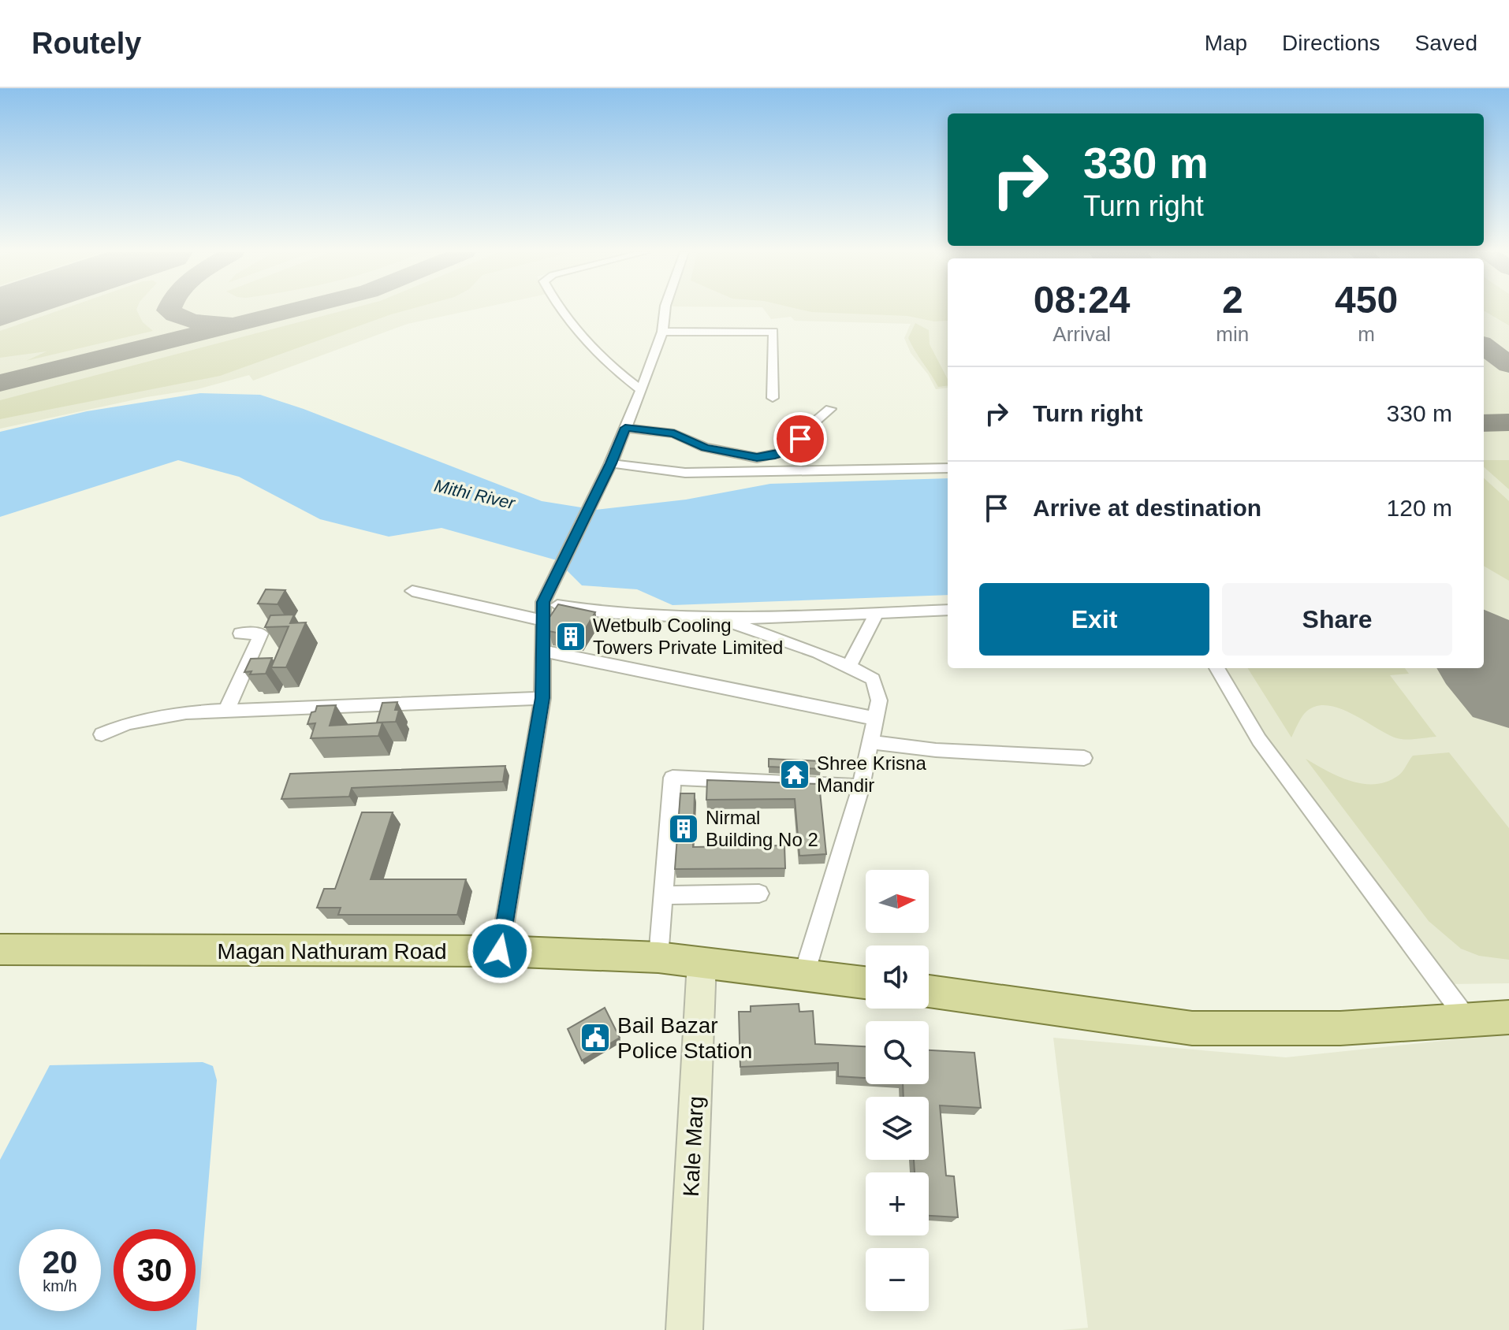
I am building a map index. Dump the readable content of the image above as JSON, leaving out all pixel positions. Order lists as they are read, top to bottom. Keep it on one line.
{"streets":{"main road":["Magan Nathuram Road","Kale Marg"]},"crossings":[["Magan Nathuram Road","Kale Marg"]],"water":["Mithi River"],"places":{"building":["Wetbulb Cooling Towers Private Limited","Nirmal Building No 2"],"temple":["Shree Krisna Mandir"],"public building":["Bail Bazar Police Station"]},"north":"right","page":{"header":"Routely","nav":["Map","Directions","Saved"],"turn":["330 m","Turn right"],"eta":["08:24","Arrival","2","min","450","m"],"list":[{"name":"Turn right","value":"330 m"},{"name":"Arrive at destination","value":"120 m"}],"buttons":["Exit","Share"],"map_buttons":["+","−"],"speed":"20 km/h","limit":"30"}}
